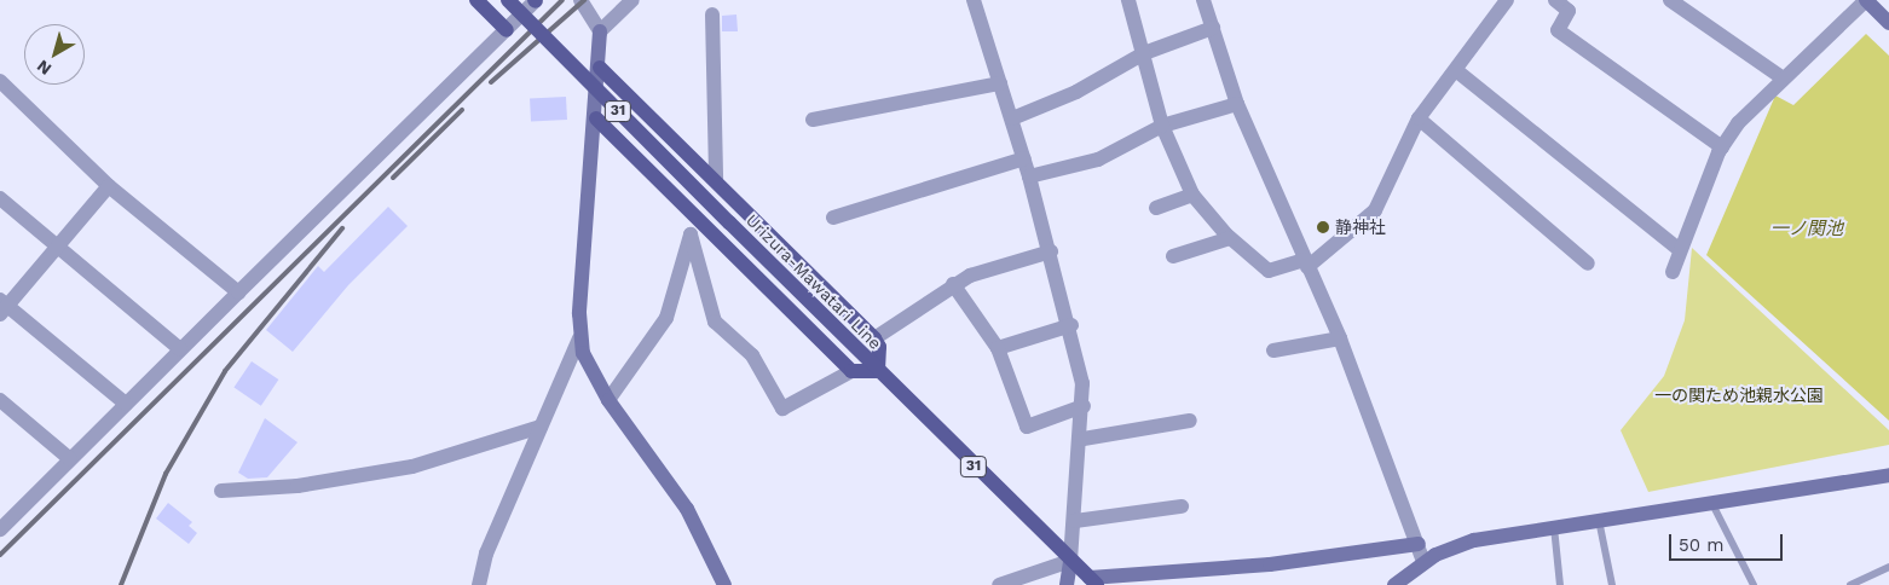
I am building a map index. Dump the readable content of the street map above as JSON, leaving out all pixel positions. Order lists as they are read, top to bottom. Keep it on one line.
{"streets":{"main road":["31","Urizura-Mawatari Line"]},"water":["一ノ関池"],"parks":["一の関ため池親水公園"],"places":["静神社"],"scale_bar":"50 m","north":"bottom left"}
